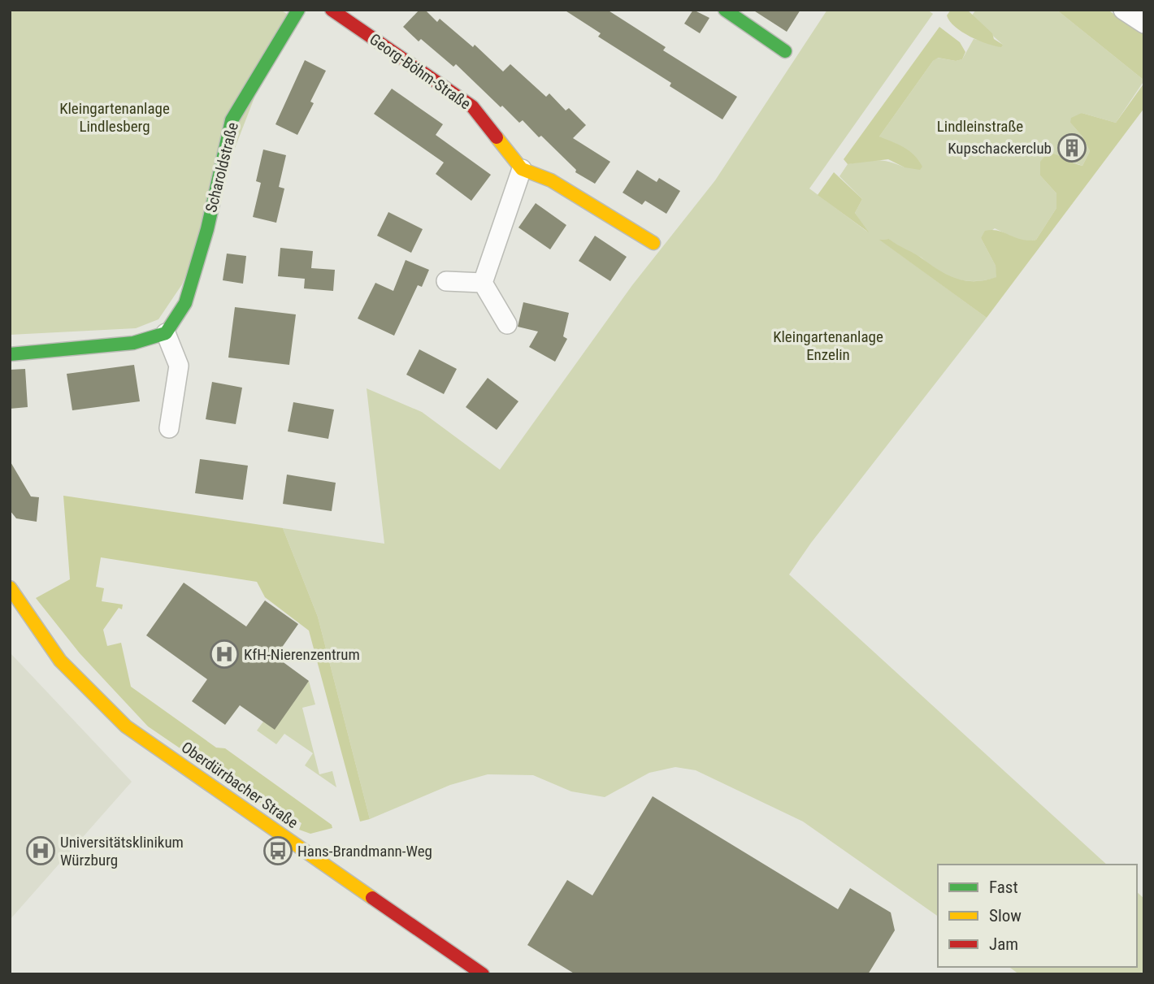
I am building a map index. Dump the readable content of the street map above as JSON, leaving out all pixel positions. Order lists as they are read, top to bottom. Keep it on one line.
{"streets":{"street":["Georg-Böhm-Straße","Scharoldstraße","Oberdürrbacher Straße"]},"parks":["Kleingartenanlage Lindlesberg","Lindleinstraße","Kleingartenanlage Enzelin"],"places":{"building":["Kupschackerclub"],"hospital":["KfH-Nierenzentrum","Universitätsklinikum Würzburg"],"bus stop":["Hans-Brandmann-Weg"]},"legend":["Fast","Slow","Jam"]}
